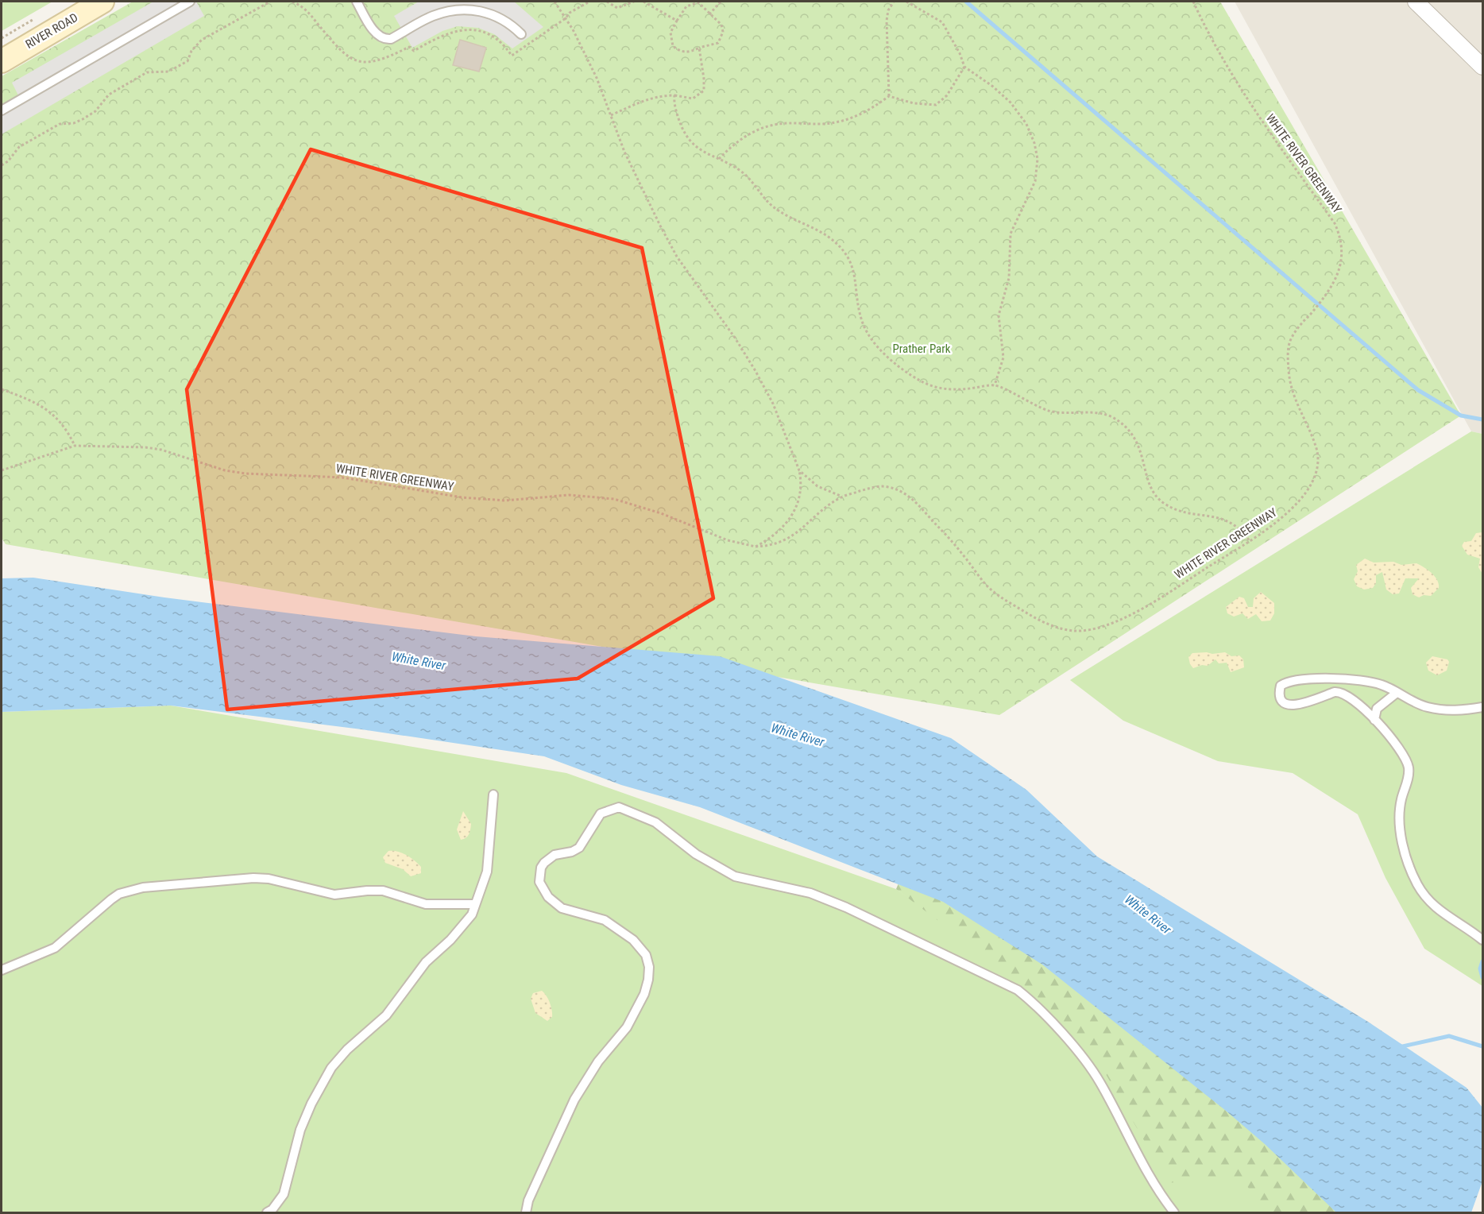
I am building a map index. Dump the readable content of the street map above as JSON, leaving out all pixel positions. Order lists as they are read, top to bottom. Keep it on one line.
{"streets":{"street":["RIVER ROAD"],"path":["WHITE RIVER GREENWAY"]},"water":["White River"],"parks":["Prather Park"]}
